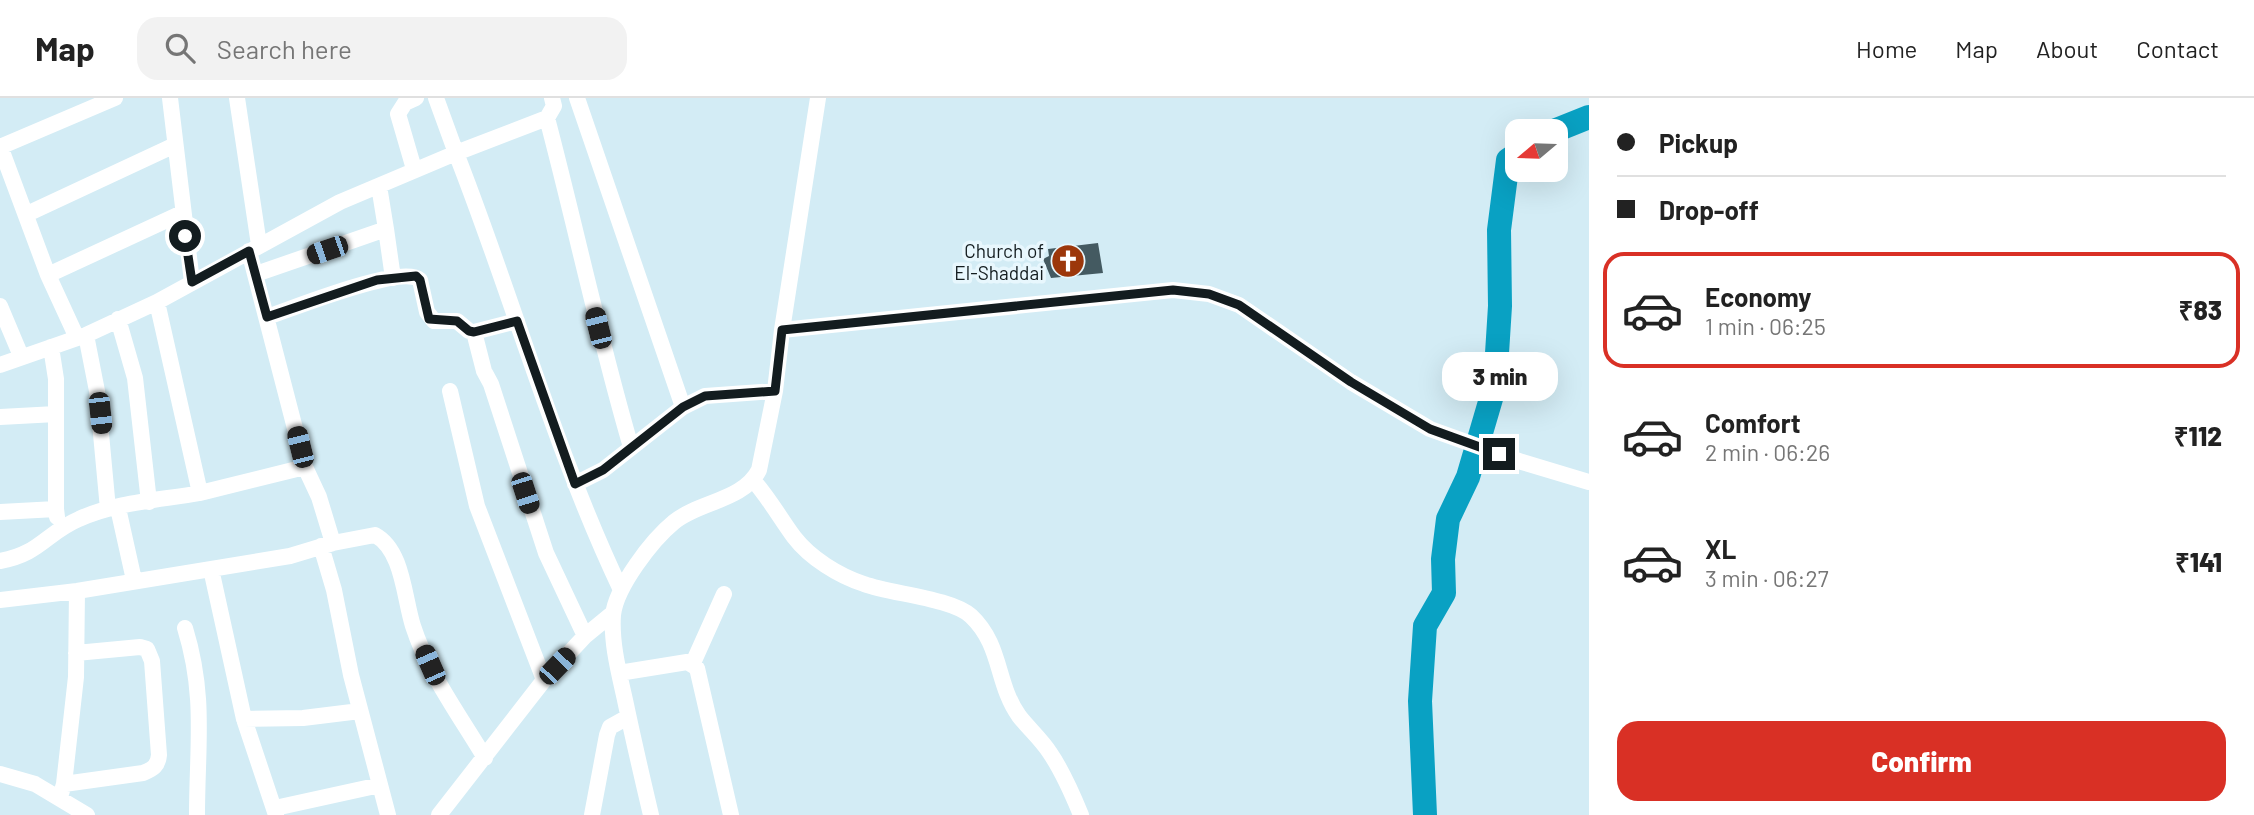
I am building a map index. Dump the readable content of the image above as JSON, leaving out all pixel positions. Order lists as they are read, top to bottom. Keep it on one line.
{"places":{"church":["Church of El-Shaddai"]},"north":"left","page":{"header":"Map","search":"Search here","nav":["Home","Map","About","Contact"],"banner":["Pickup","Drop-off"],"list":[{"name":"Economy","note":"1 min · 06:25","value":"₹83"},{"name":"Comfort","note":"2 min · 06:26","value":"₹112"},{"name":"XL","note":"3 min · 06:27","value":"₹141"}],"bubble":"3 min","buttons":"Confirm"}}
